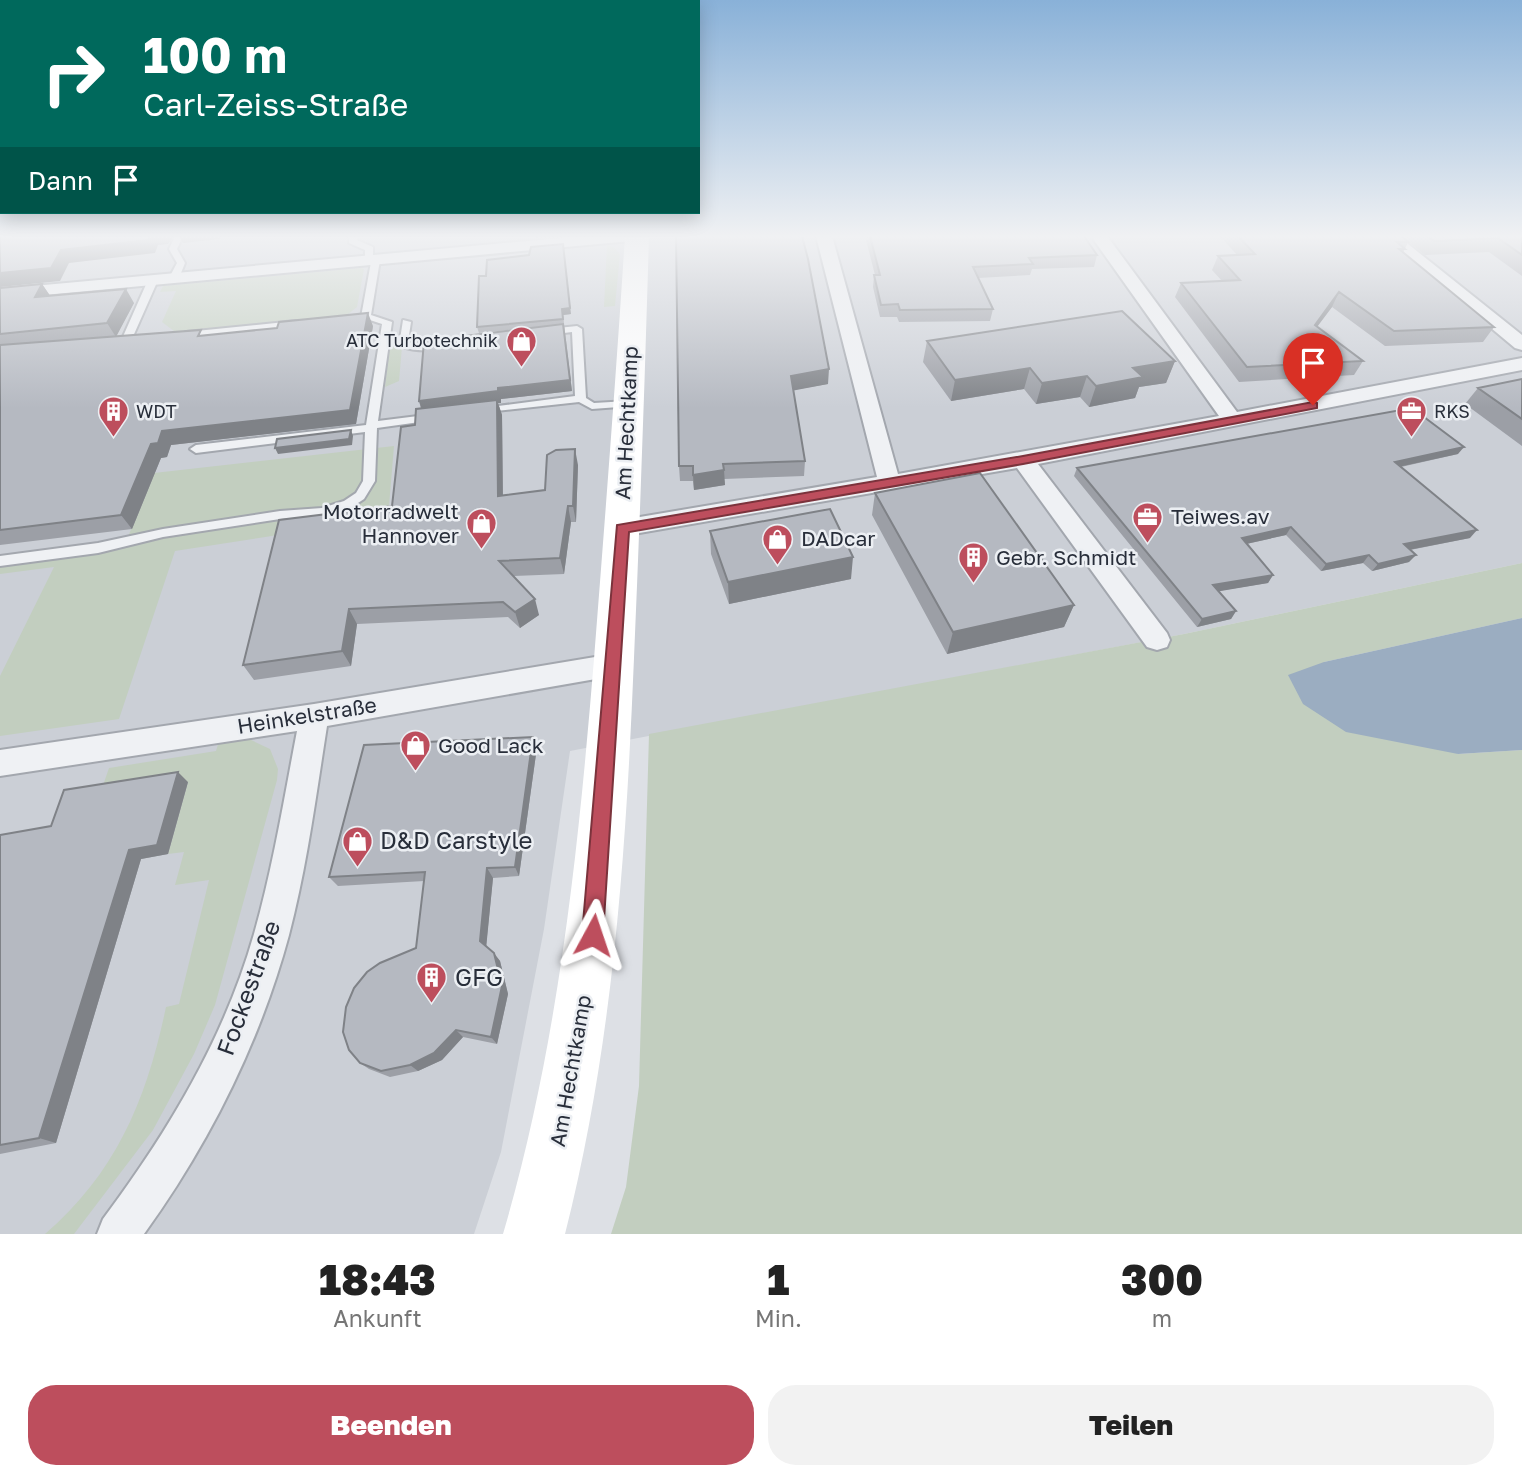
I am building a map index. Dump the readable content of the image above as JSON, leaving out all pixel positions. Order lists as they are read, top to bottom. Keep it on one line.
{"streets":{"street":["Am Hechtkamp","Heinkelstraße","Fockestraße"]},"crossings":[["Am Hechtkamp","Heinkelstraße"],["Heinkelstraße","Fockestraße"]],"places":{"shop":["ATC Turbotechnik","Motorradwelt Hannover","DADcar","Good Lack","D&D Carstyle"],"building":["WDT","Gebr. Schmidt","GFG"],"office":["RKS","Teiwes.av"]},"page":{"turn":["100 m","Carl-Zeiss-Straße"],"then":"Dann","eta":["18:43","Ankunft","1","Min.","300","m"],"buttons":["Beenden","Teilen"]}}
